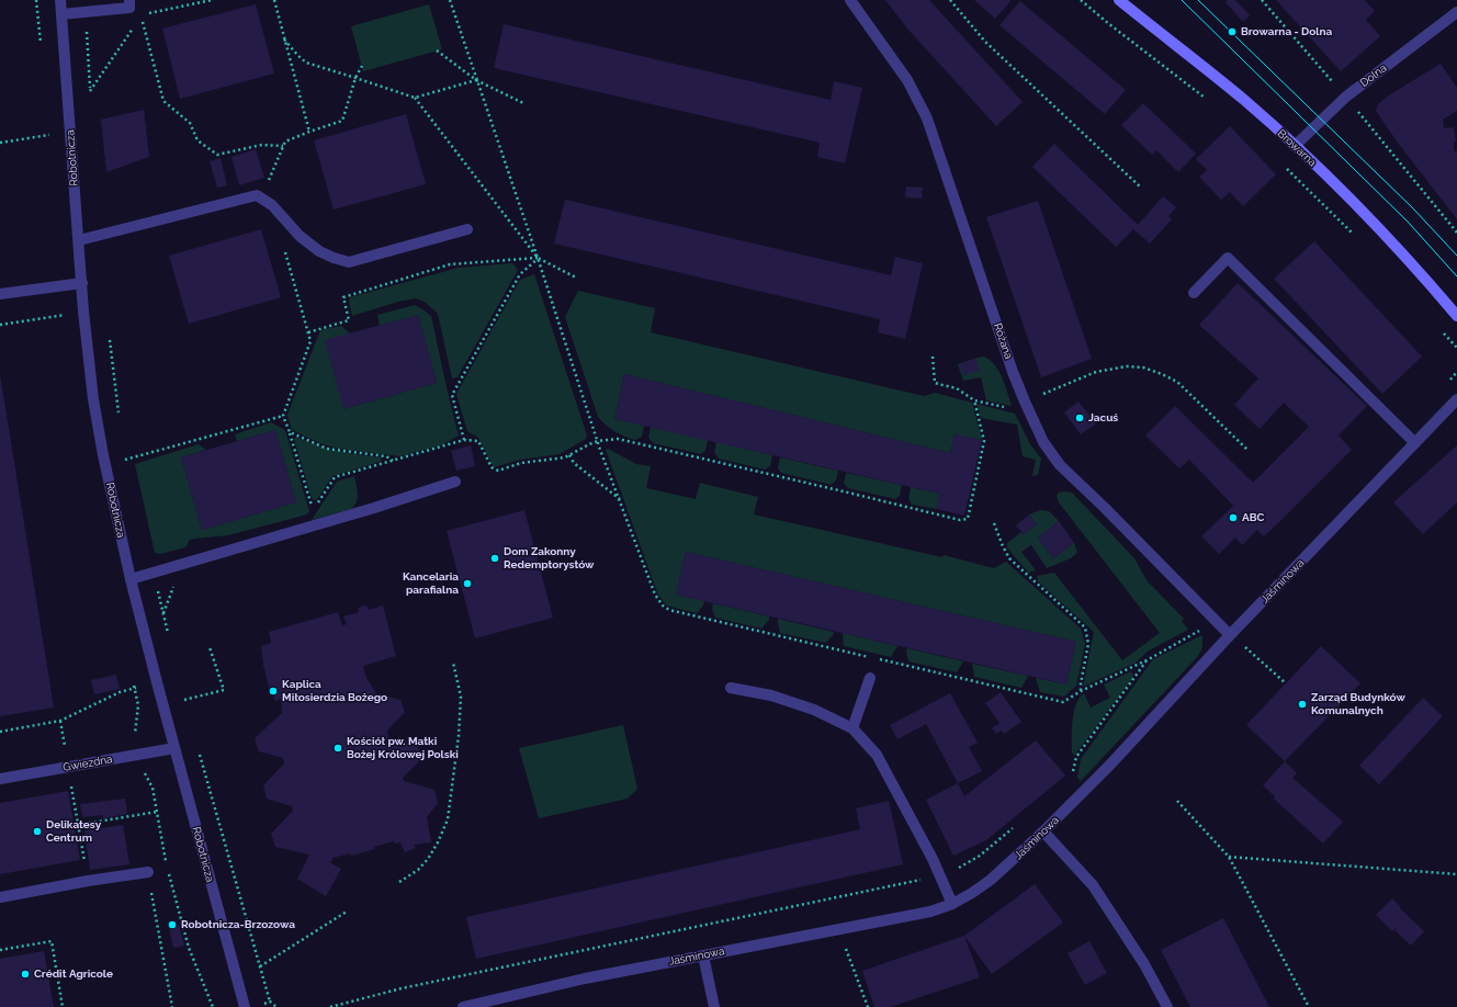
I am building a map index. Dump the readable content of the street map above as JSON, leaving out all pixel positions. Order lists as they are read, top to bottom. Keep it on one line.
{"streets":{"main road":["Browarna"],"street":["Dolna","Robotnicza","Różana","Jaśminowa","Gwiezdna"]},"crossings":[["Dolna","Browarna"],["Robotnicza","Gwiezdna"],["Różana","Jaśminowa"]],"places":["Browarna - Dolna","Jacuś","ABC","Dom Zakonny Redemptorystów","Kancelaria parafialna","Kaplica Miłosierdzia Bożego","Zarząd Budynków Komunalnych","Kościół pw. Matki Bożej Królowej Polski","Delikatesy Centrum","Robotnicza-Brzozowa","Crédit Agricole"]}
